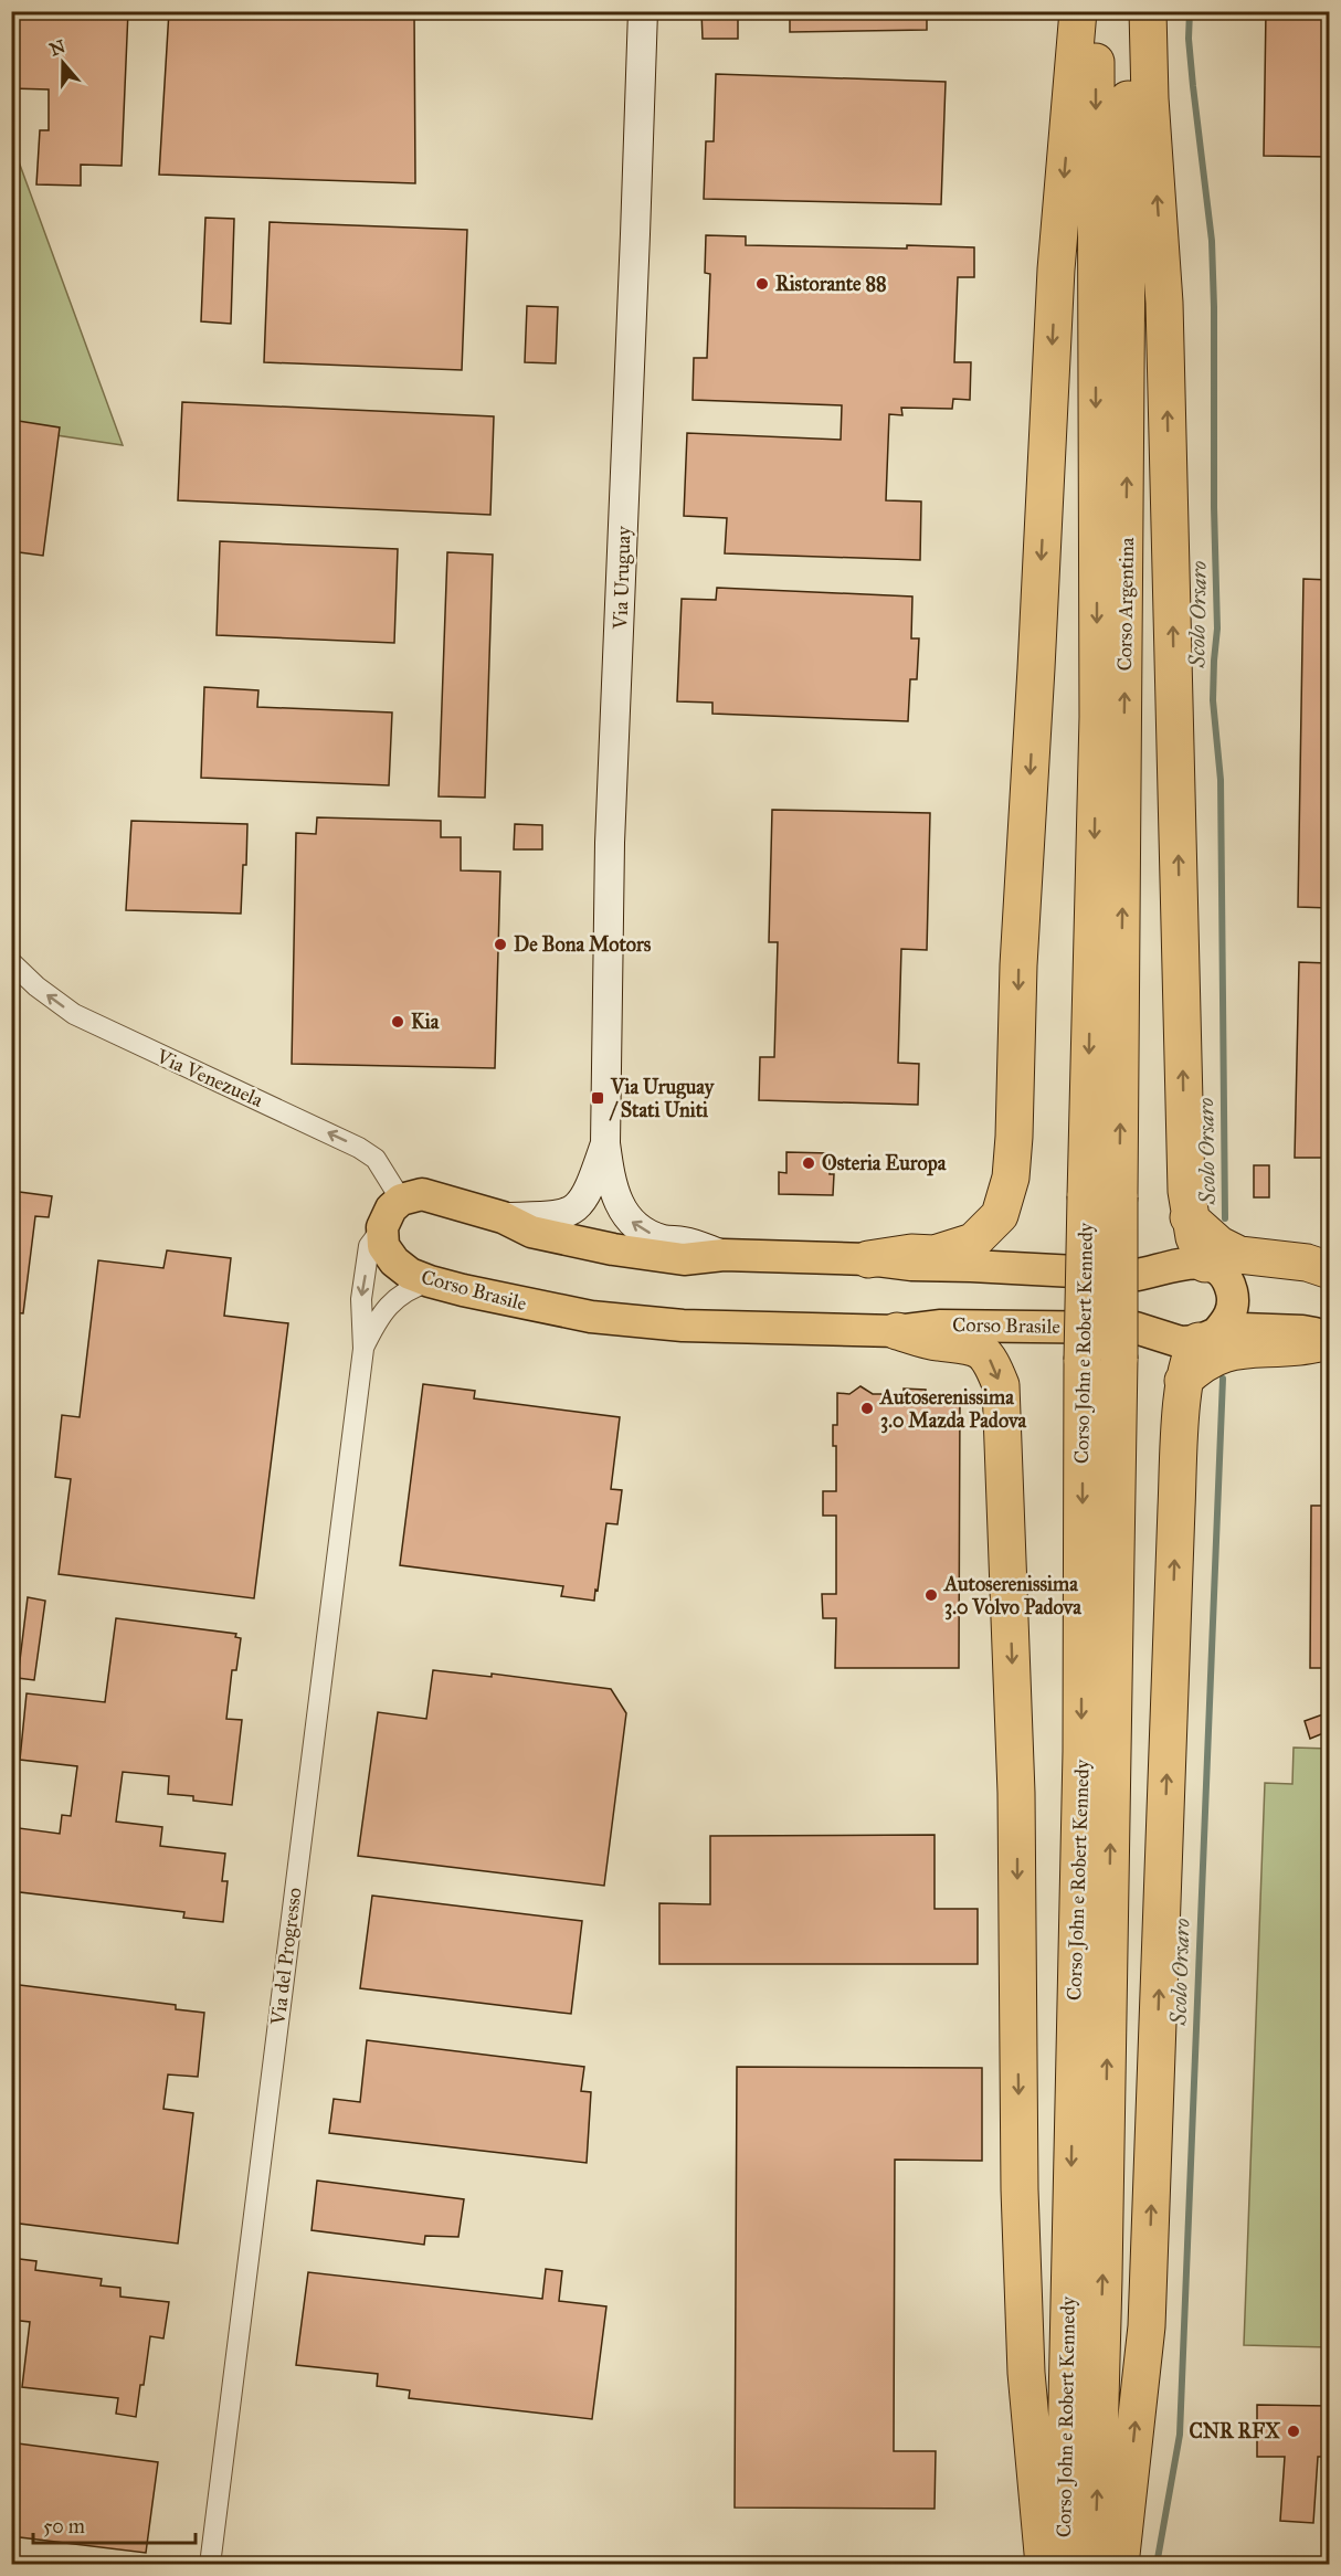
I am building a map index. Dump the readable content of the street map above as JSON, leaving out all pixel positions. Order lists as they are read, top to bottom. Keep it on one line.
{"streets":{"highway":["Corso Argentina","Corso John e Robert Kennedy"],"main road":["Corso Brasile"],"street":["Via Uruguay","Via Venezuela","Via del Progresso"]},"crossings":[["Corso Argentina","Corso John e Robert Kennedy"],["Corso Brasile","Corso John e Robert Kennedy"],["Corso Brasile","Via del Progresso"]],"one_way":["Via Venezuela"],"water":["Scolo Orsaro"],"places":{"other":["Ristorante 88","De Bona Motors","Kia","Osteria Europa","Autoserenissima 3.0 Mazda Padova","Autoserenissima 3.0 Volvo Padova","CNR RFX"],"transit":["Via Uruguay / Stati Uniti"]},"scale_bar":"50 m","north":"top"}
